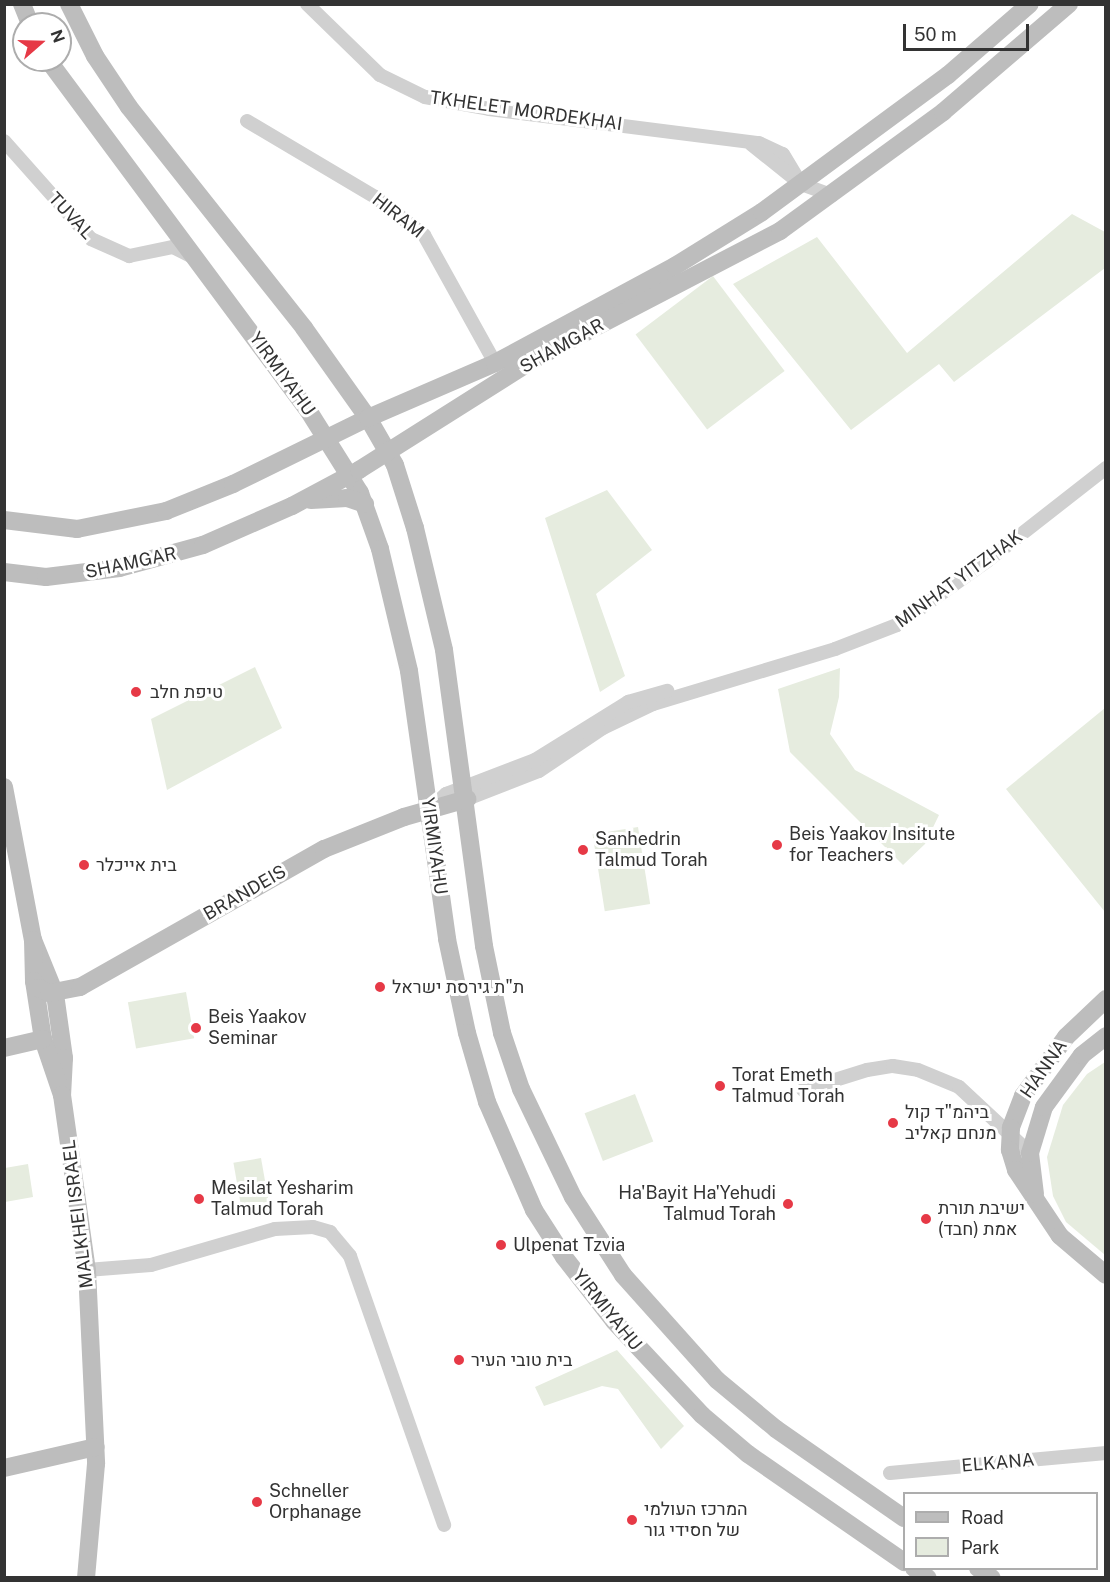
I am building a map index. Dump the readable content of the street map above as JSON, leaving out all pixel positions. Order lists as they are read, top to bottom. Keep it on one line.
{"streets":{"street":["TKHELET MORDEKHAI","TUVAL","HIRAM","SHAMGAR","YIRMIYAHU","MINHAT YITZHAK","BRANDEIS","HANNA","MALKHEI ISRAEL","ELKANA"]},"crossings":[["TKHELET MORDEKHAI","SHAMGAR"],["TUVAL","YIRMIYAHU"],["HIRAM","SHAMGAR"],["SHAMGAR","YIRMIYAHU"],["YIRMIYAHU","MINHAT YITZHAK"],["YIRMIYAHU","BRANDEIS"],["MINHAT YITZHAK","BRANDEIS"],["BRANDEIS","MALKHEI ISRAEL"]],"places":["טיפת חלב","Beis Yaakov Insitute for Teachers","Sanhedrin Talmud Torah","בית אייכלר","ת\"ת גירסת ישראל","Beis Yaakov Seminar","Torat Emeth Talmud Torah","ביהמ\"ד קול מנחם קאליב","Mesilat Yesharim Talmud Torah","Ha'Bayit Ha'Yehudi Talmud Torah","ישיבת תורת אמת (חבד)","Ulpenat Tzvia","בית טובי העיר","Schneller Orphanage","המרכז העולמי של חסידי גור"],"legend":["Road","Park"],"scale_bar":"50 m","north":"right"}
